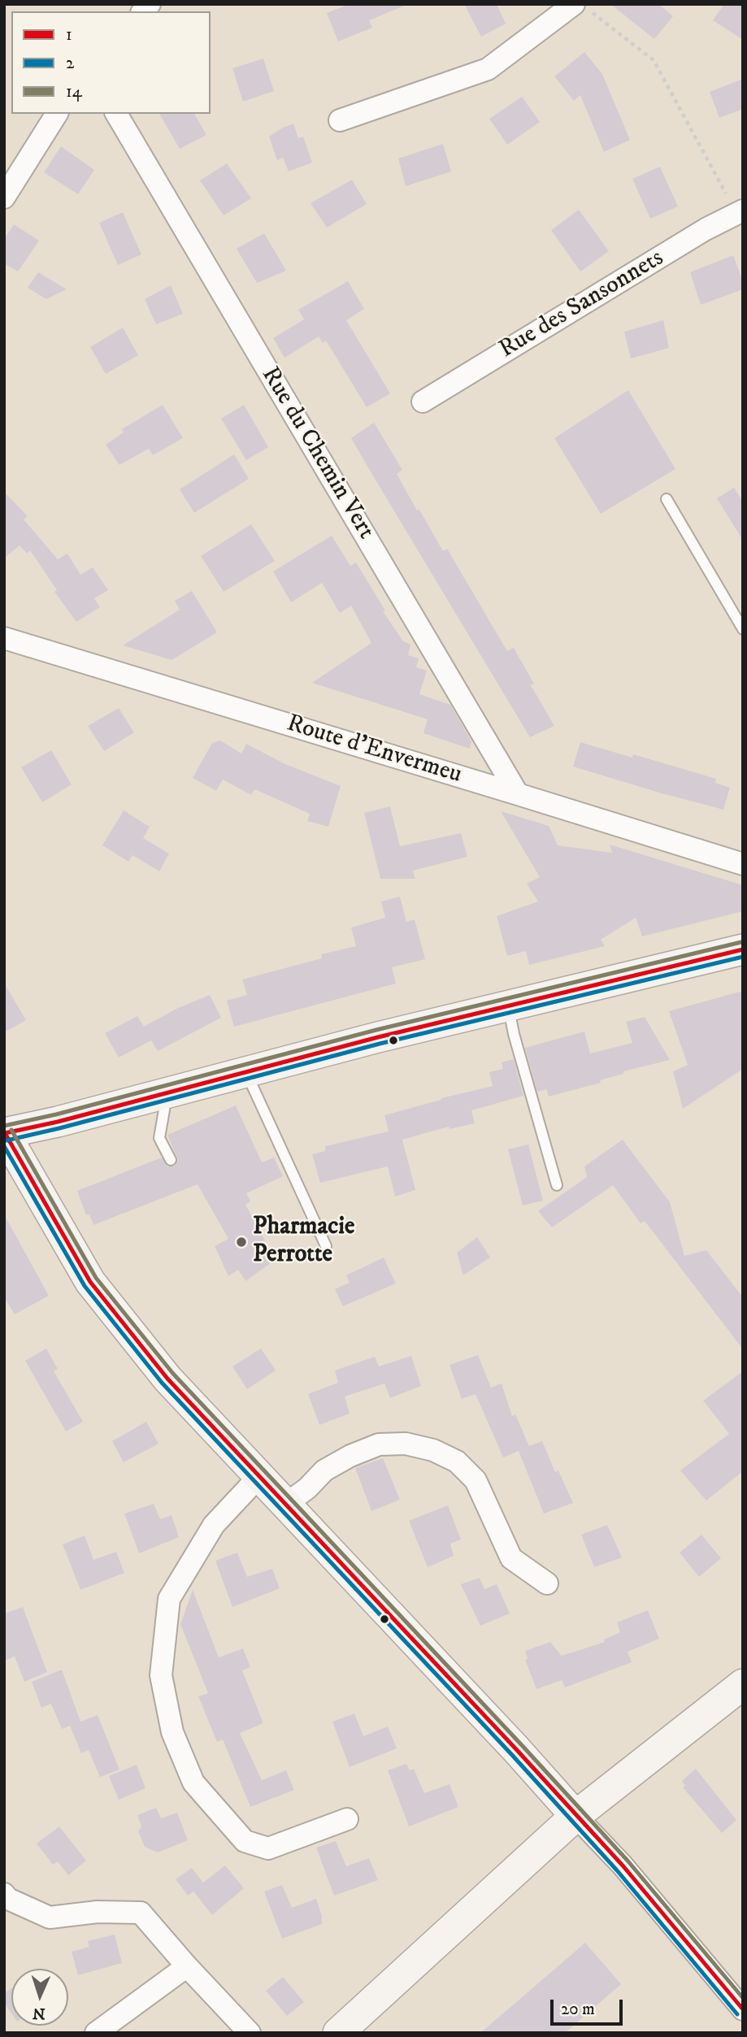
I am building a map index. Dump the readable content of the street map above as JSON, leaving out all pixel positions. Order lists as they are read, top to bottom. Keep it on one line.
{"streets":{"street":["Rue des Sansonnets","Rue du Chemin Vert","Route d'Envermeu"]},"crossings":[["Rue du Chemin Vert","Route d'Envermeu"]],"places":["Pharmacie Perrotte"],"lines":["transit line 14","transit line 1","transit line 2"],"legend":["1","2","14"],"scale_bar":"20 m","north":"bottom"}
